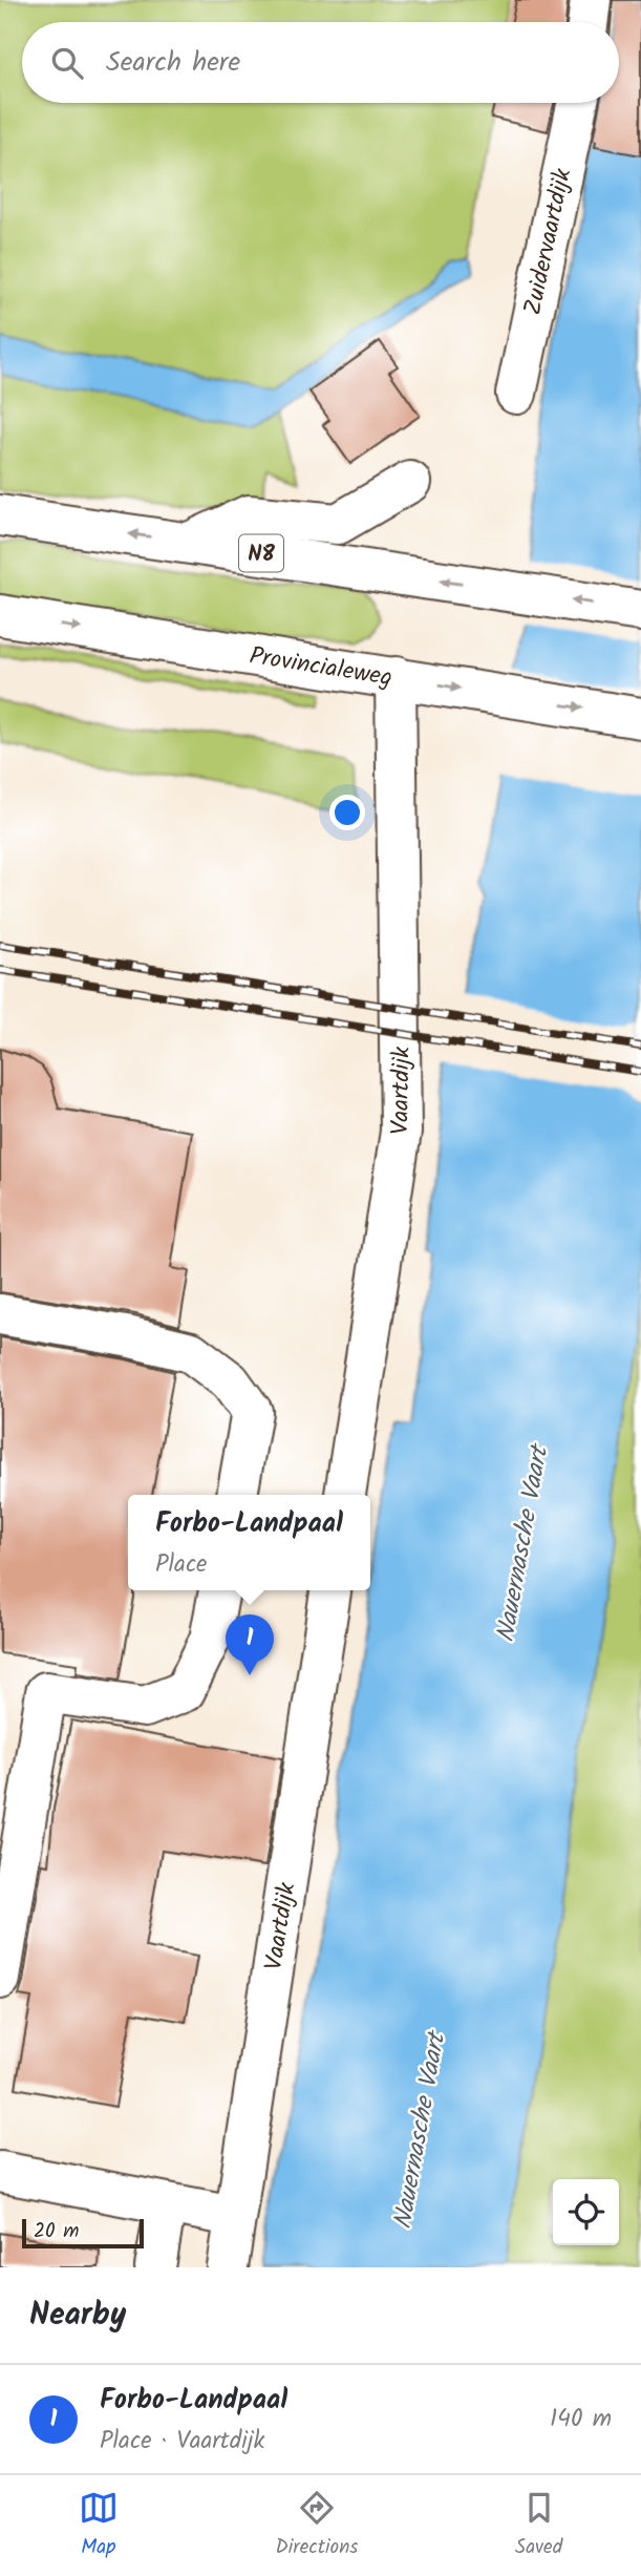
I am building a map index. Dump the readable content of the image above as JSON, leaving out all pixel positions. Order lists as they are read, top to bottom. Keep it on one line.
{"streets":{"street":["Zuidervaartdijk","N8","Provincialeweg","Vaartdijk"]},"crossings":[["Provincialeweg","Vaartdijk"]],"water":["Nauernasche Vaart"],"scale_bar":"20 m","page":{"search":"Search here","popup":["Forbo-Landpaal","Place"],"pins":"1","scale":"20 m","heading":"Nearby","list":[{"mark":"1","name":"Forbo-Landpaal","note":"Place · Vaartdijk","value":"140 m"}],"nav":["Map","Directions","Saved"]}}
